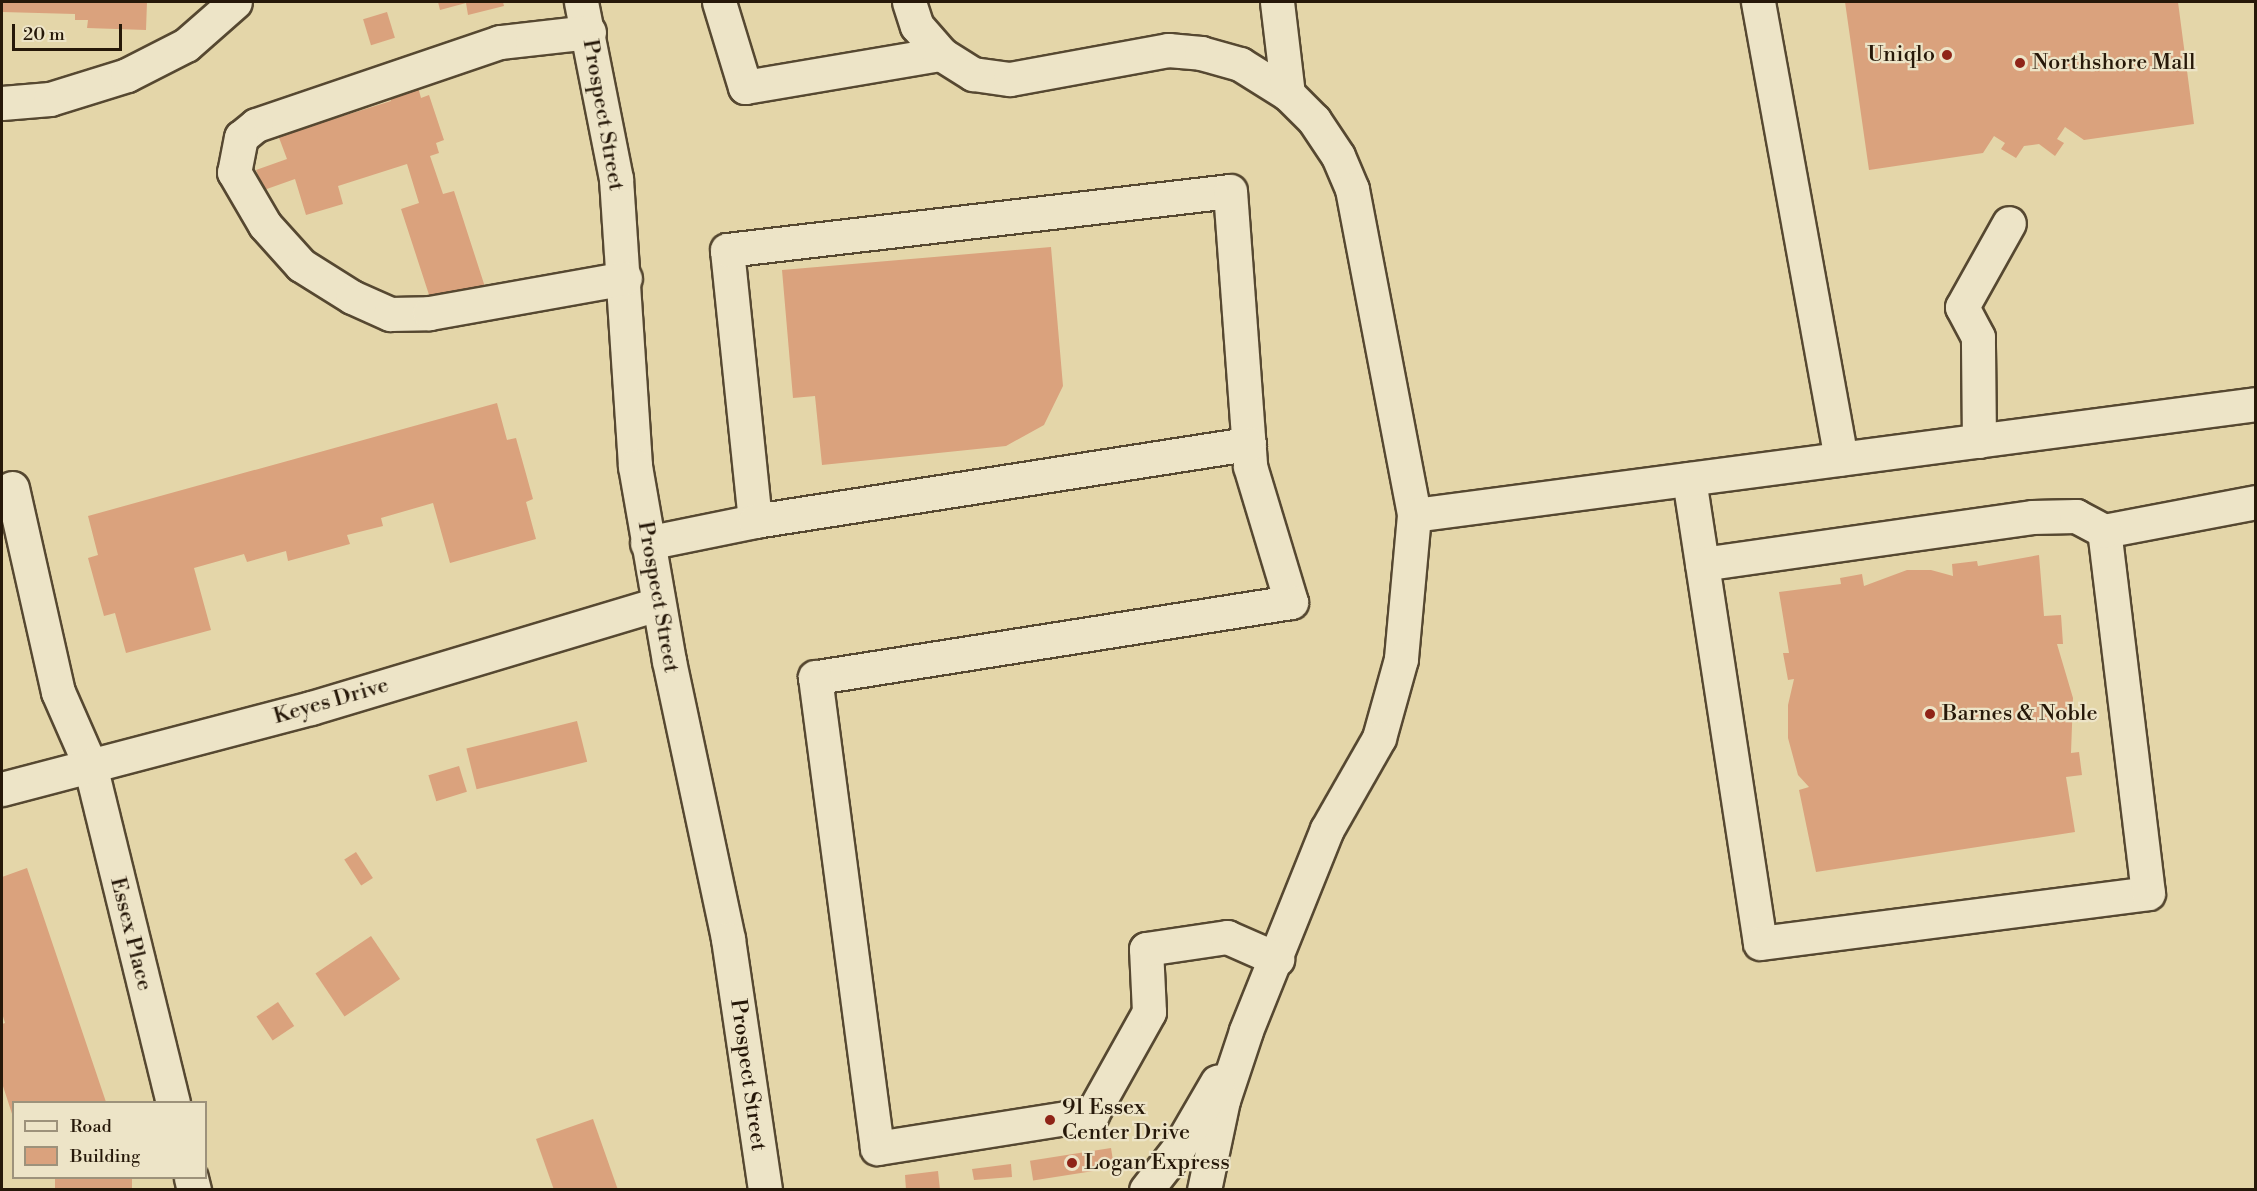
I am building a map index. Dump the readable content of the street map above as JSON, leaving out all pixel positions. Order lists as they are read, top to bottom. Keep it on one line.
{"streets":{"street":["Prospect Street","Keyes Drive","Essex Place"]},"crossings":[["Prospect Street","Keyes Drive"],["Keyes Drive","Essex Place"]],"places":["Uniqlo","Northshore Mall","Barnes & Noble","91 Essex Center Drive","Logan Express"],"legend":["Road","Building"],"scale_bar":"20 m"}
